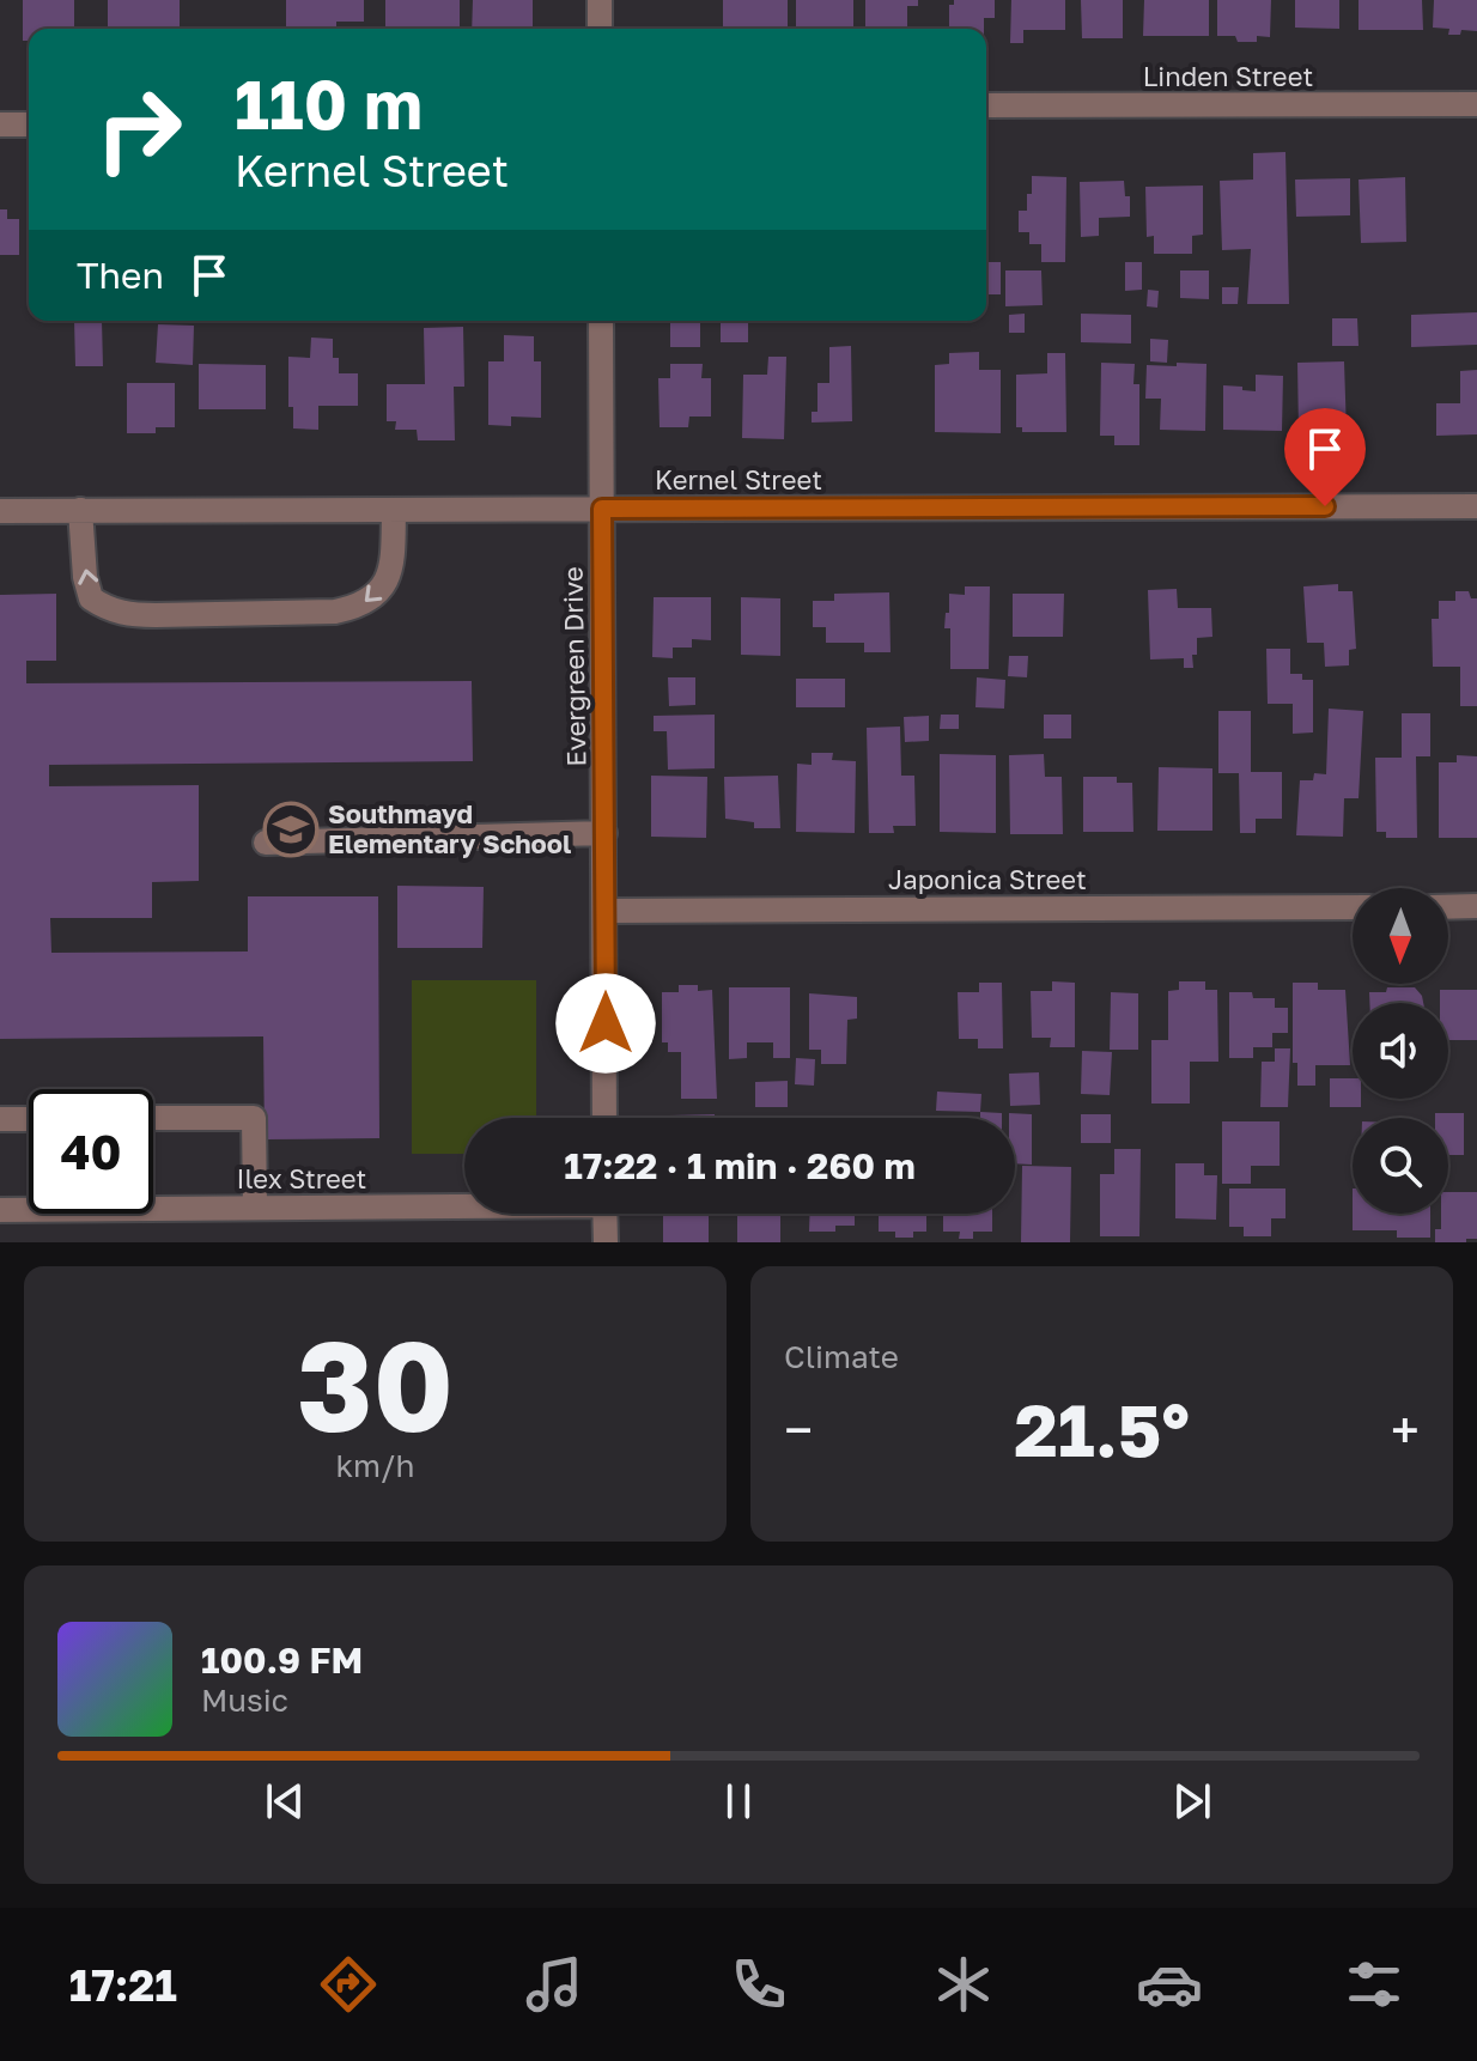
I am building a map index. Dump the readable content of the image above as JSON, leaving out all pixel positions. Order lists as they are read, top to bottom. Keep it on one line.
{"streets":{"street":["Linden Street","Kernel Street","Evergreen Drive","Japonica Street","Ilex Street"]},"crossings":[["Kernel Street","Evergreen Drive"],["Evergreen Drive","Japonica Street"]],"places":{"school or university":["Southmayd Elementary School"]},"north":"bottom","page":{"turn":["110 m","Kernel Street"],"then":"Then","limit":"40","trip":"17:22 · 1 min · 260 m","tile":[["30","km/h"],"Climate"],"heat":["−","21.5°","+"],"song":["100.9 FM","Music"],"tabs":"17:21"}}
